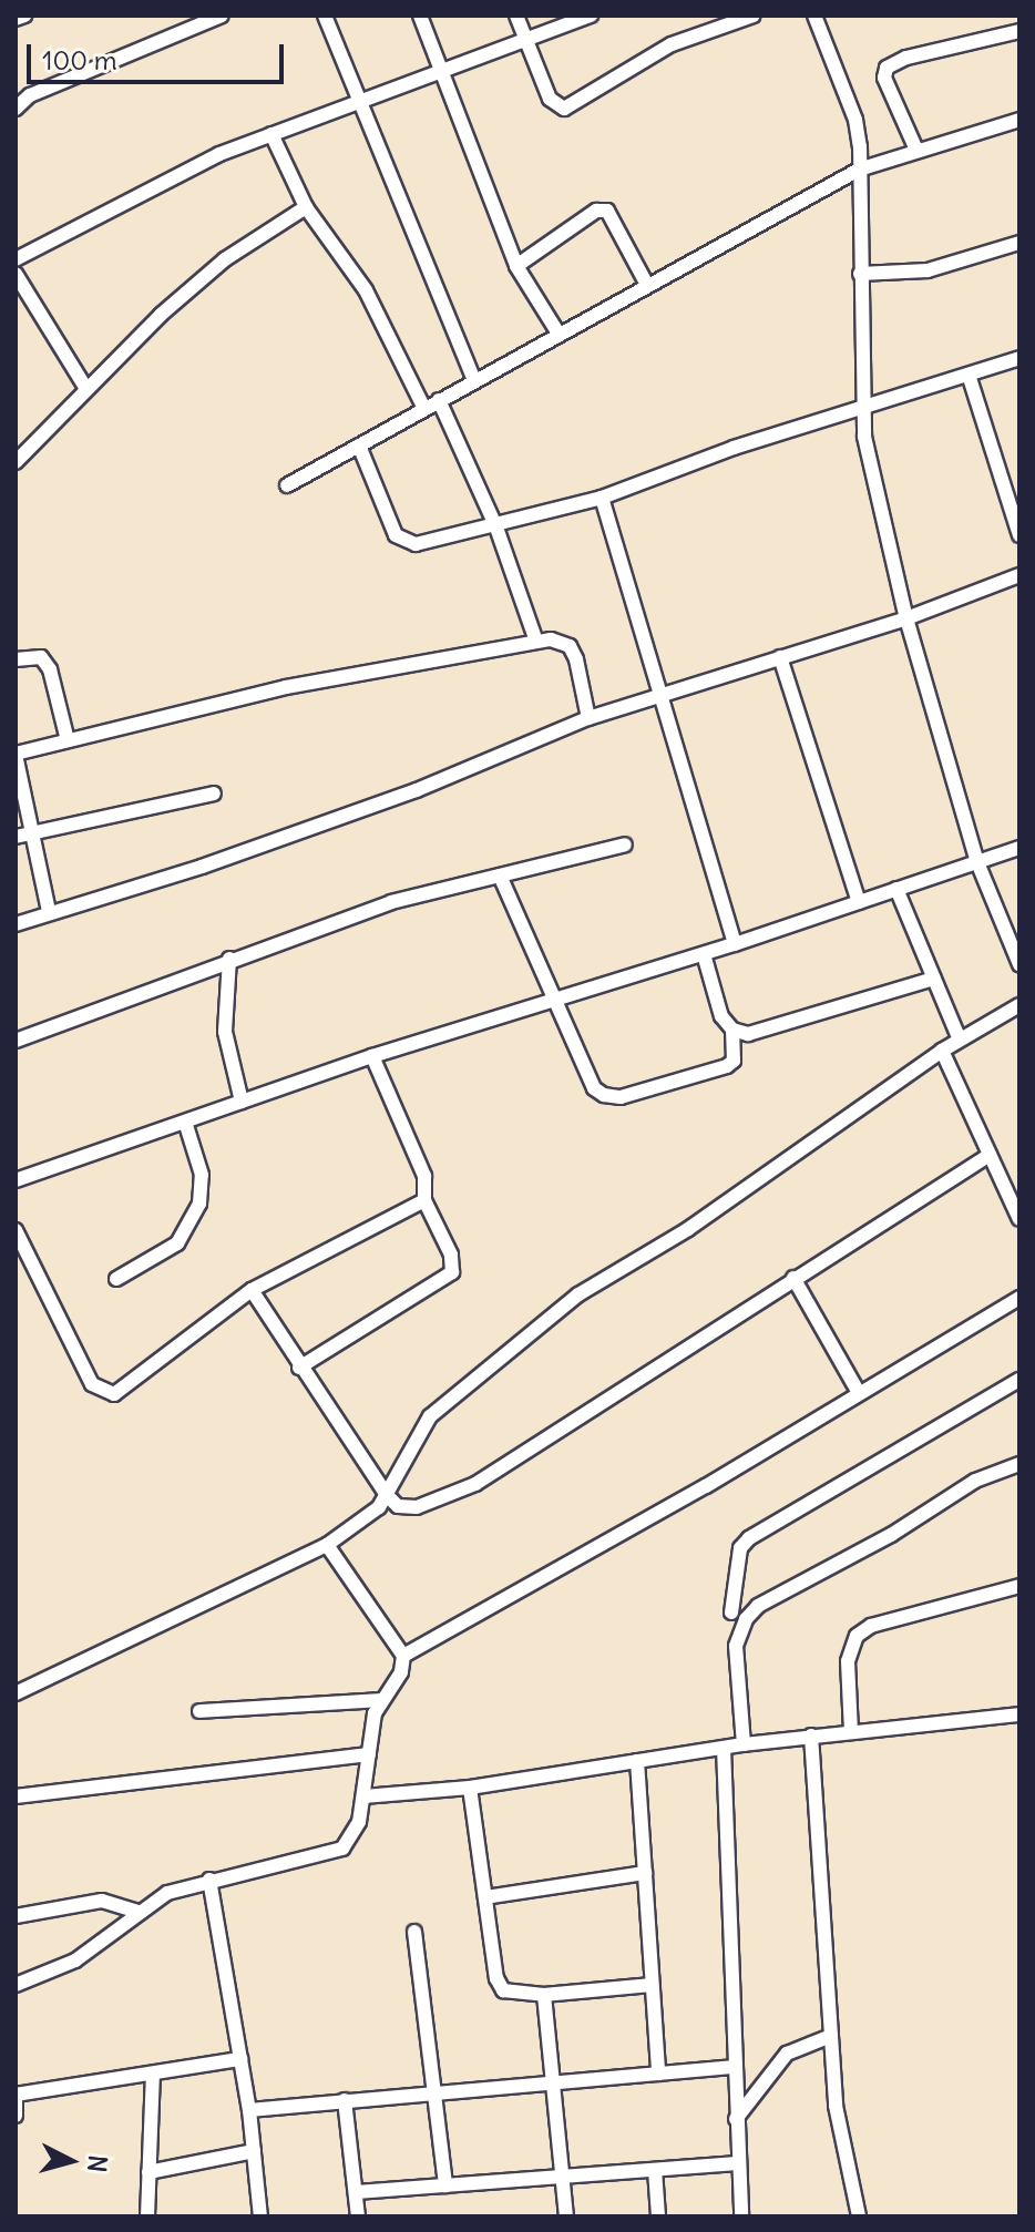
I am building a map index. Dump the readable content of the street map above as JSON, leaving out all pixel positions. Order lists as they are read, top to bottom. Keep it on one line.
{"scale_bar":"100 m","north":"right"}
